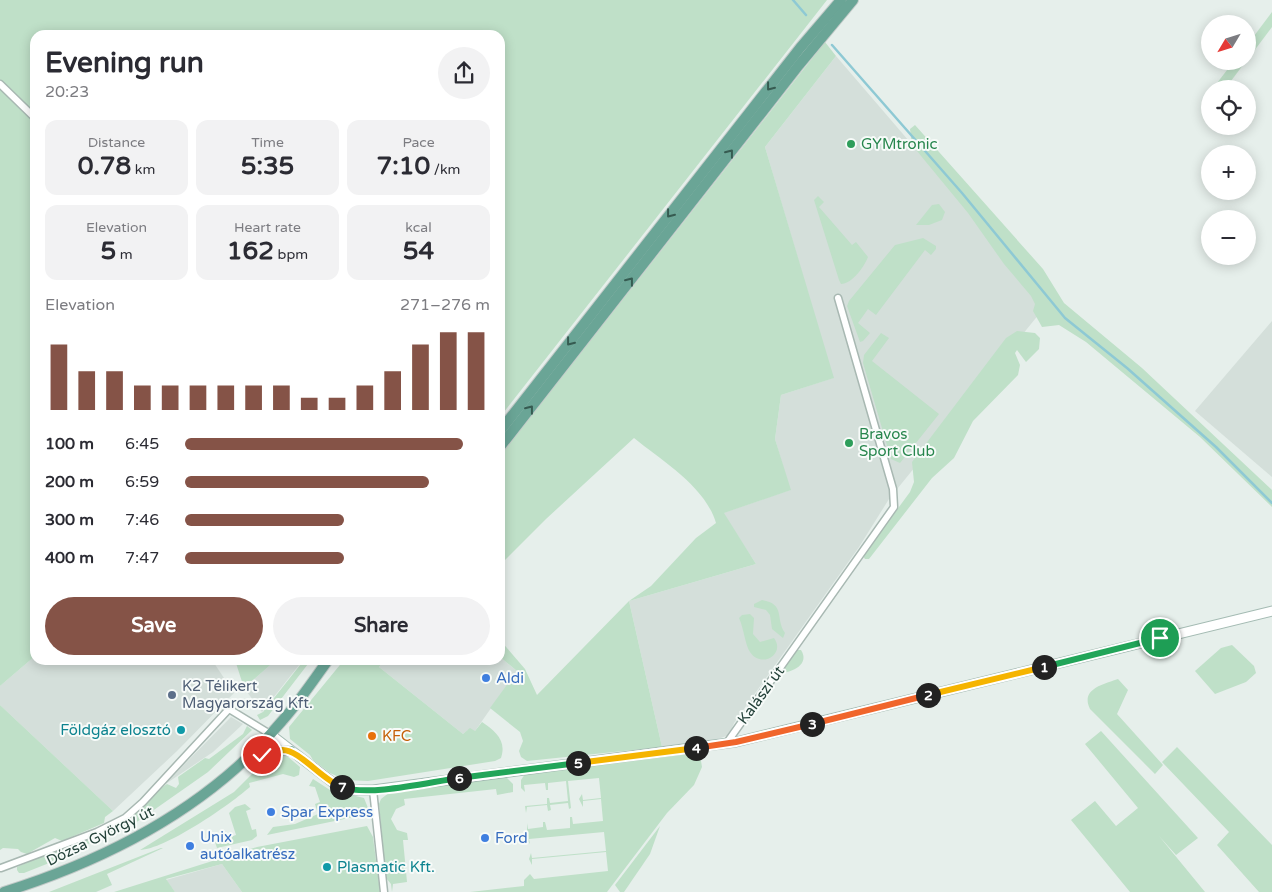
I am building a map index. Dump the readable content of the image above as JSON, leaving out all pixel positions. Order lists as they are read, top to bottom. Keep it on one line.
{"streets":{"main road":["Dózsa György út"],"street":["Kalászi út"]},"places":["GYMtronic","Bravos Sport Club","Aldi","K2 Télikert Magyarország Kft.","Földgáz elosztó","KFC","Spar Express","Ford","Unix autóalkatrész","Plasmatic Kft."],"north":"bottom left","page":{"map_buttons":["+","−"],"heading":["Evening run","20:23"],"stats":[["Distance","0.78 km"],["Time","5:35"],["Pace","7:10 /km"],["Elevation","5 m"],["Heart rate","162 bpm"],["kcal","54"]],"chart":["Elevation","271–276 m"],"list":[{"name":"100 m","note":"6:45"},{"name":"200 m","note":"6:59"},{"name":"300 m","note":"7:46"},{"name":"400 m","note":"7:47"}],"buttons":["Save","Share"],"pins":["1","2","3","4","5","6","7"]}}
